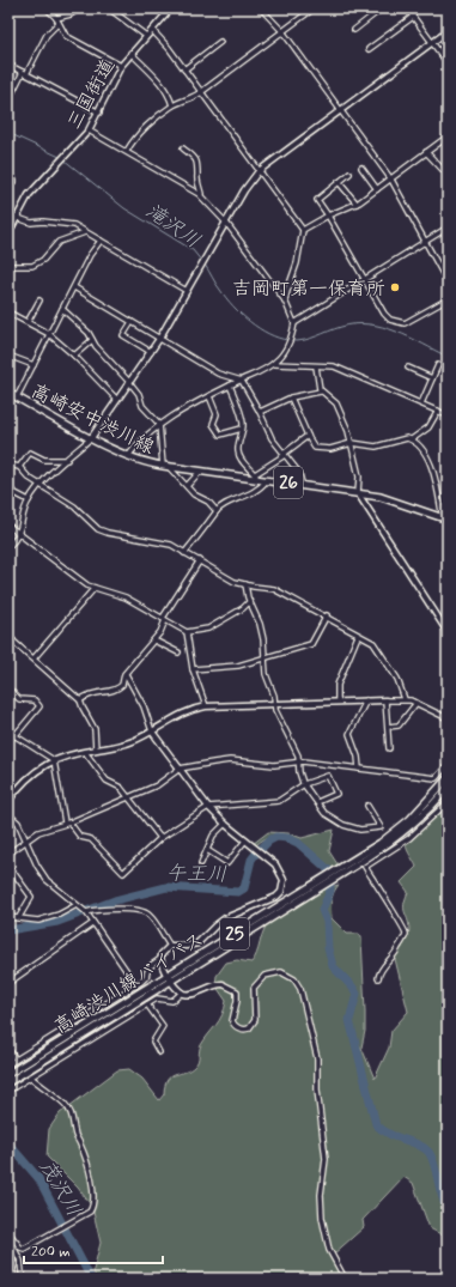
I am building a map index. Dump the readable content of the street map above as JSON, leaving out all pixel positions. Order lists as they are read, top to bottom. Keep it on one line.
{"streets":{"main road":["高崎安中渋川線","26","25","高崎渋川線バイパス"],"street":["三国街道"]},"water":["滝沢川","午王川","茂沢川"],"places":["吉岡町第一保育所"],"scale_bar":"200 m"}
